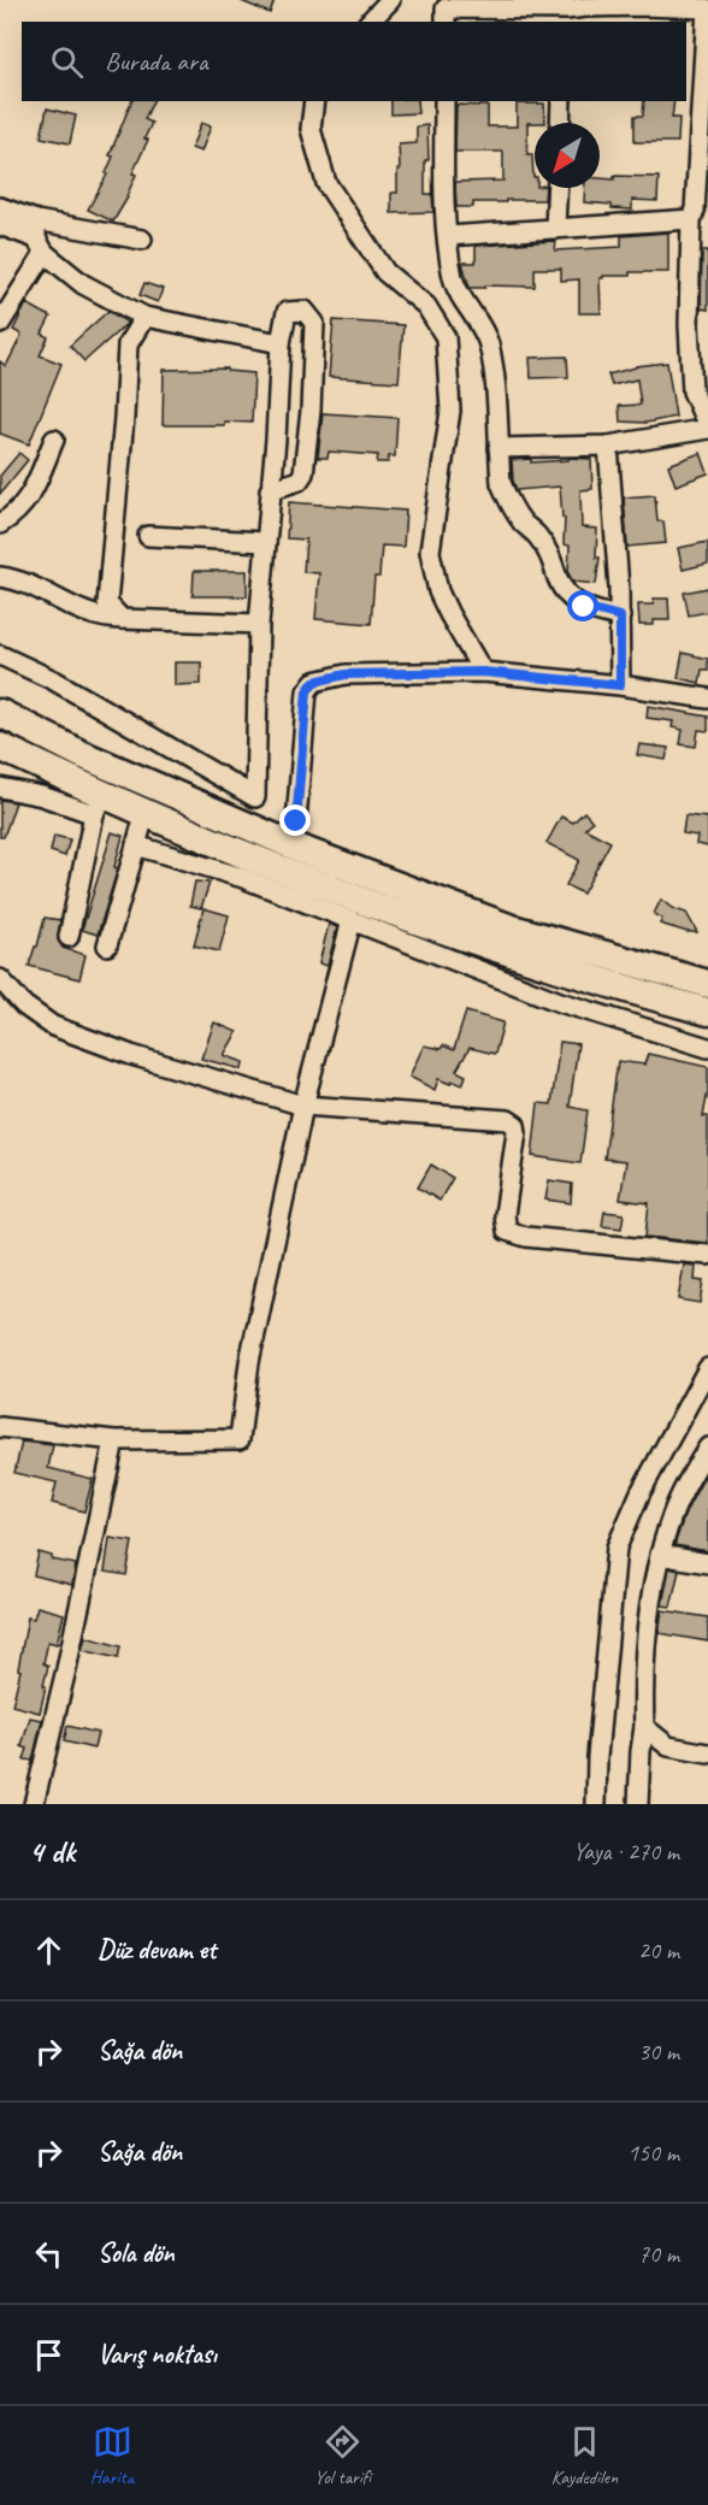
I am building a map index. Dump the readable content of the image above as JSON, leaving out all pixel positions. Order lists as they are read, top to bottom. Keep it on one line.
{"north":"bottom left","page":{"search":"Burada ara","heading":["4 dk","Yaya · 270 m"],"list":[["Düz devam et","20 m"],["Sağa dön","30 m"],["Sağa dön","150 m"],["Sola dön","70 m"],"Varış noktası"],"nav":["Harita","Yol tarifi","Kaydedilen"]}}
